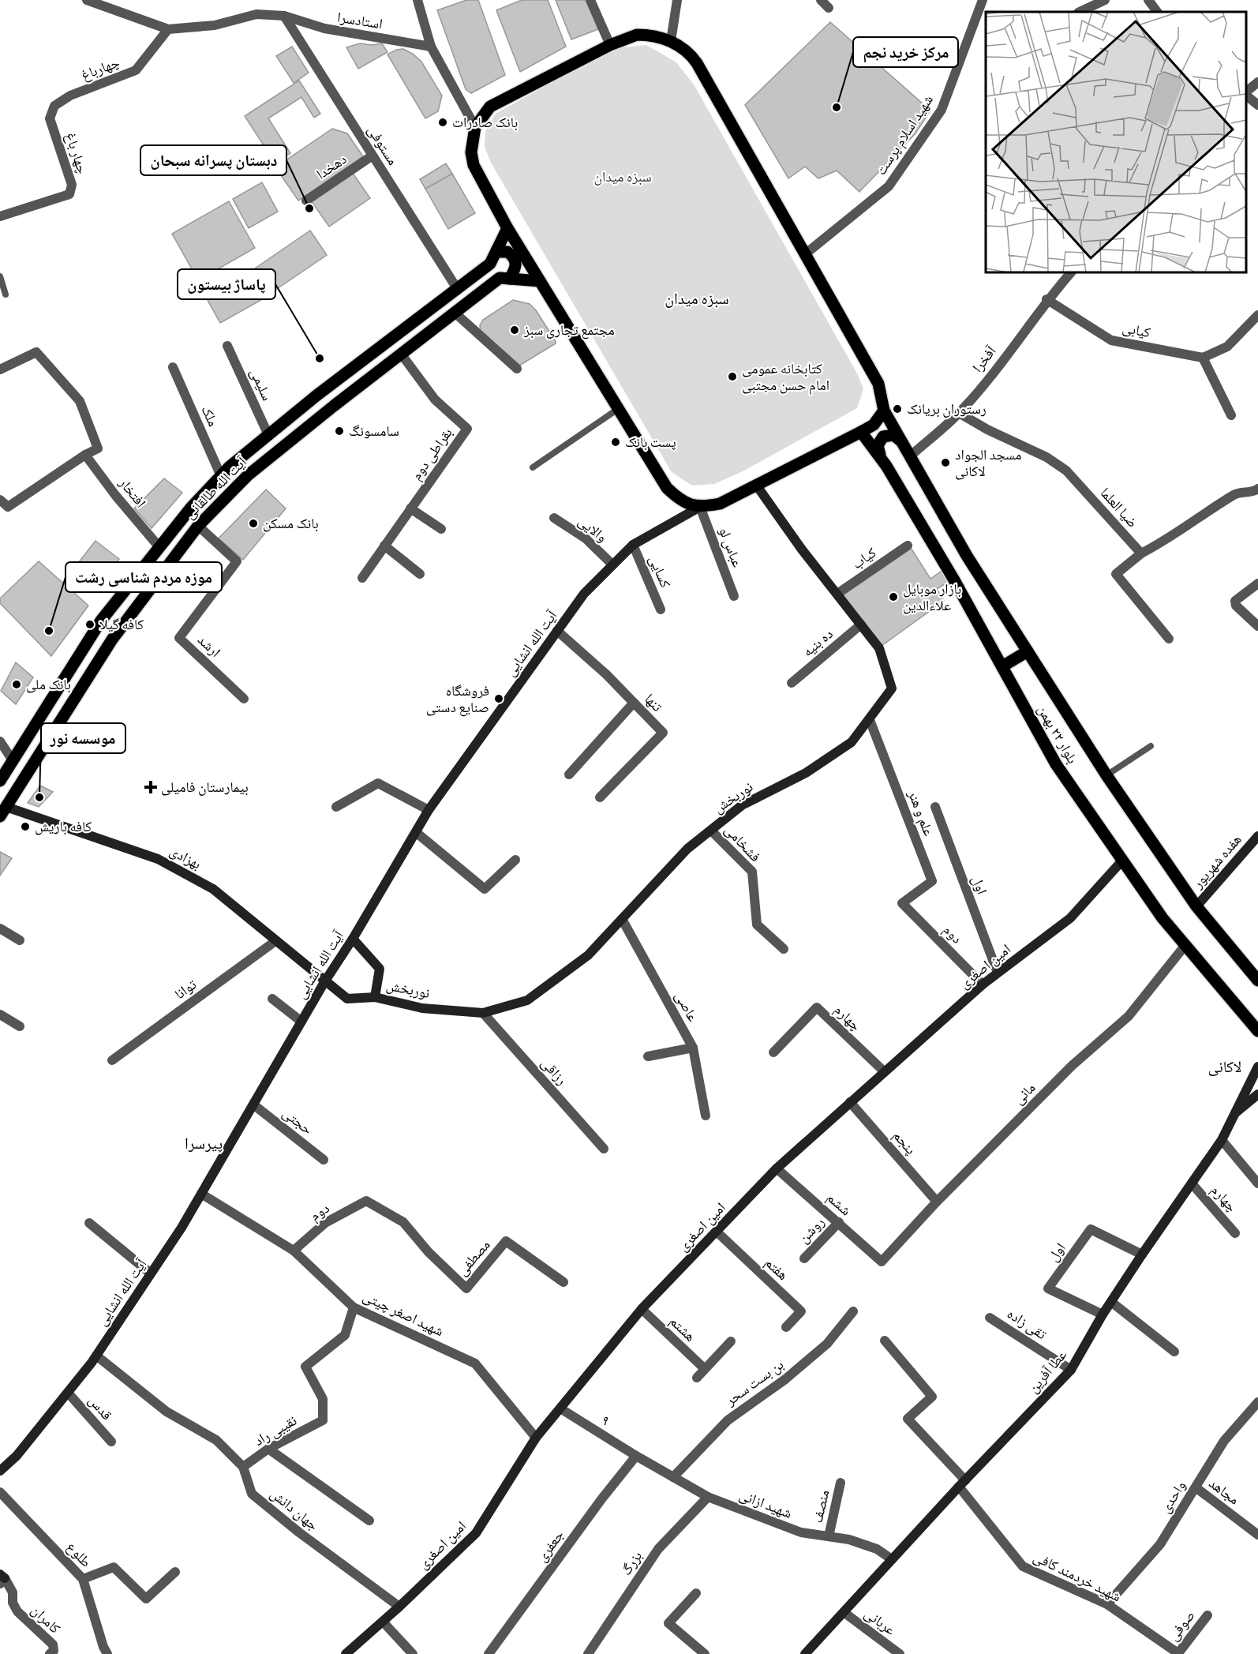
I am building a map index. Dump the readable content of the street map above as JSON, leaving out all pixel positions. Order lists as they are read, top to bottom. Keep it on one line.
{"streets":{"main road":["آیت الله طالقانی","بلوار ۲۲ بهمن"],"street":["استادسرا","چهارباغ","شهید اسلام پرست","مستوفی","چهار باغ","دهخدا","کیابی","آفخرا","سلیمی","ملک","بقراطی دوم","افتخار","ضیا العلما","والایی","عباس لو","کیاب","کسایی","ده بنیه","آیت الله انشایی","ارشد","تنها","نوربخش","علم و هنر","فشخامی","بهزادی","هفده شهریور","اول","دوم","امین اصغری","توانا","عاصی","چهارم","رزاقی","مانی","حجتی","پنجم","ششم","روشن","مصطفی","هفتم","شهید اصغر چیتی","تقی زاده","هشتم","عطا آفرین","بن بست سحر","قدس","۹","نقیبی راد","مجاهد","واحدی","شهید ازانی","منصف","جهان دانش","جعفری","طلوع","بزرگ","شهید خردمند کافی","کامران","عربانی","صوفی"]},"crossings":[["استادسرا","چهارباغ"],["استادسرا","مستوفی"],["چهارباغ","چهار باغ"],["مستوفی","دهخدا"],["مستوفی","آیت الله طالقانی"],["کیابی","آفخرا"],["آفخرا","ضیا العلما"],["آفخرا","بلوار ۲۲ بهمن"],["سلیمی","آیت الله طالقانی"],["ملک","آیت الله طالقانی"],["بقراطی دوم","آیت الله طالقانی"],["آیت الله طالقانی","افتخار"],["آیت الله طالقانی","ارشد"],["آیت الله طالقانی","بهزادی"],["والایی","آیت الله انشایی"],["عباس لو","آیت الله انشایی"],["کیاب","نوربخش"],["کسایی","آیت الله انشایی"],["ده بنیه","نوربخش"],["آیت الله انشایی","تنها"],["آیت الله انشایی","نوربخش"],["آیت الله انشایی","بهزادی"],["آیت الله انشایی","حجتی"],["آیت الله انشایی","شهید اصغر چیتی"],["آیت الله انشایی","قدس"],["آیت الله انشایی","جهان دانش"],["بلوار ۲۲ بهمن","هفده شهریور"],["بلوار ۲۲ بهمن","امین اصغری"],["بلوار ۲۲ بهمن","مانی"],["نوربخش","علم و هنر"],["نوربخش","فشخامی"],["نوربخش","بهزادی"],["نوربخش","عاصی"],["نوربخش","رزاقی"],["علم و هنر","دوم"],["بهزادی","توانا"],["اول","امین اصغری"],["اول","عطا آفرین"],["دوم","امین اصغری"],["دوم","مصطفی"],["دوم","شهید اصغر چیتی"],["امین اصغری","چهارم"],["امین اصغری","پنجم"],["امین اصغری","ششم"],["امین اصغری","هفتم"],["امین اصغری","شهید اصغر چیتی"],["امین اصغری","هشتم"],["امین اصغری","۹"],["امین اصغری","جهان دانش"],["چهارم","عطا آفرین"],["مانی","پنجم"],["مانی","ششم"],["ششم","روشن"],["شهید اصغر چیتی","نقیبی راد"],["تقی زاده","عطا آفرین"],["عطا آفرین","شهید ازانی"],["عطا آفرین","شهید خردمند کافی"],["عطا آفرین","عربانی"],["بن بست سحر","شهید ازانی"],["۹","شهید ازانی"],["۹","جعفری"],["نقیبی راد","جهان دانش"],["مجاهد","واحدی"],["واحدی","شهید خردمند کافی"],["شهید ازانی","منصف"],["شهید ازانی","جعفری"],["شهید ازانی","بزرگ"],["شهید خردمند کافی","صوفی"]],"districts":["سبزه میدان","لاکانی","پیرسرا"],"parks":["سبزه میدان"],"places":{"other":["مرکز خرید نجم","بانک صادرات","دبستان پسرانه سبحان","مجتمع تجاری سبز","پاساژ بیستون","کتابخانه عمومی امام حسن مجتبی","رستوران بریانک","سامسونگ","پست بانک","مسجد الجواد لاکانی","بانک مسکن","بازار موبایل علاءالدین","کافه گیلا","موزه مردم شناسی رشت","بانک ملی","فروشگاه صنایع دستی","موسسه نور","کافه باریش"],"health":["بیمارستان فامیلی"]}}
